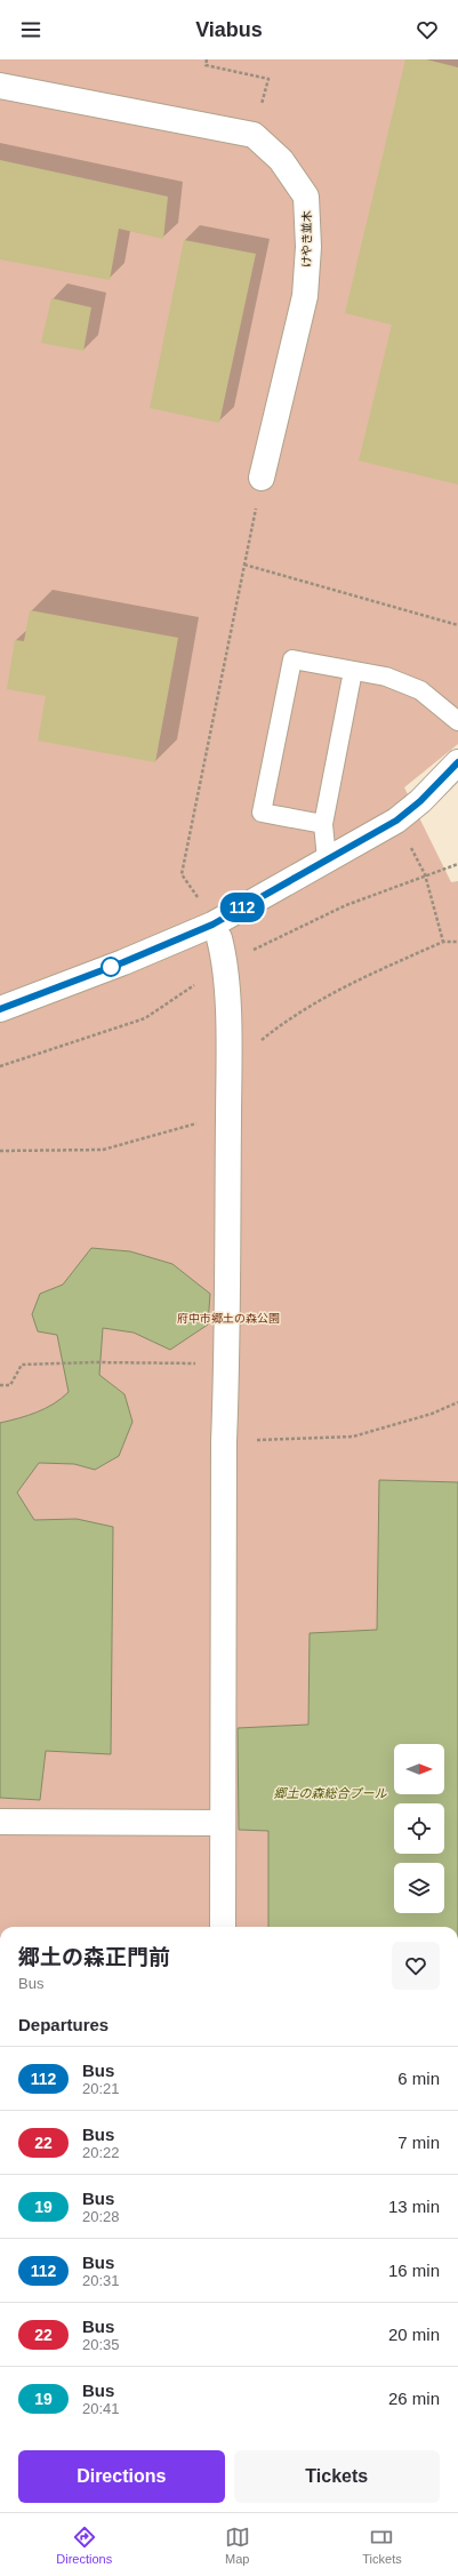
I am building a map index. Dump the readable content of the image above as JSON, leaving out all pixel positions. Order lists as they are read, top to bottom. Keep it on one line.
{"streets":{"street":["けやき並木"]},"water":["郷土の森総合プール"],"parks":["府中市郷土の森公園"],"lines":["bus line 112"],"north":"right","page":{"header":"Viabus","on_map":"112","heading":[["郷土の森正門前","Bus"],"Departures"],"list":[{"mark":"112","name":"Bus","note":"20:21","value":"6 min"},{"mark":"22","name":"Bus","note":"20:22","value":"7 min"},{"mark":"19","name":"Bus","note":"20:28","value":"13 min"},{"mark":"112","name":"Bus","note":"20:31","value":"16 min"},{"mark":"22","name":"Bus","note":"20:35","value":"20 min"},{"mark":"19","name":"Bus","note":"20:41","value":"26 min"}],"buttons":["Directions","Tickets"],"tabs":["Directions","Map","Tickets"]}}
